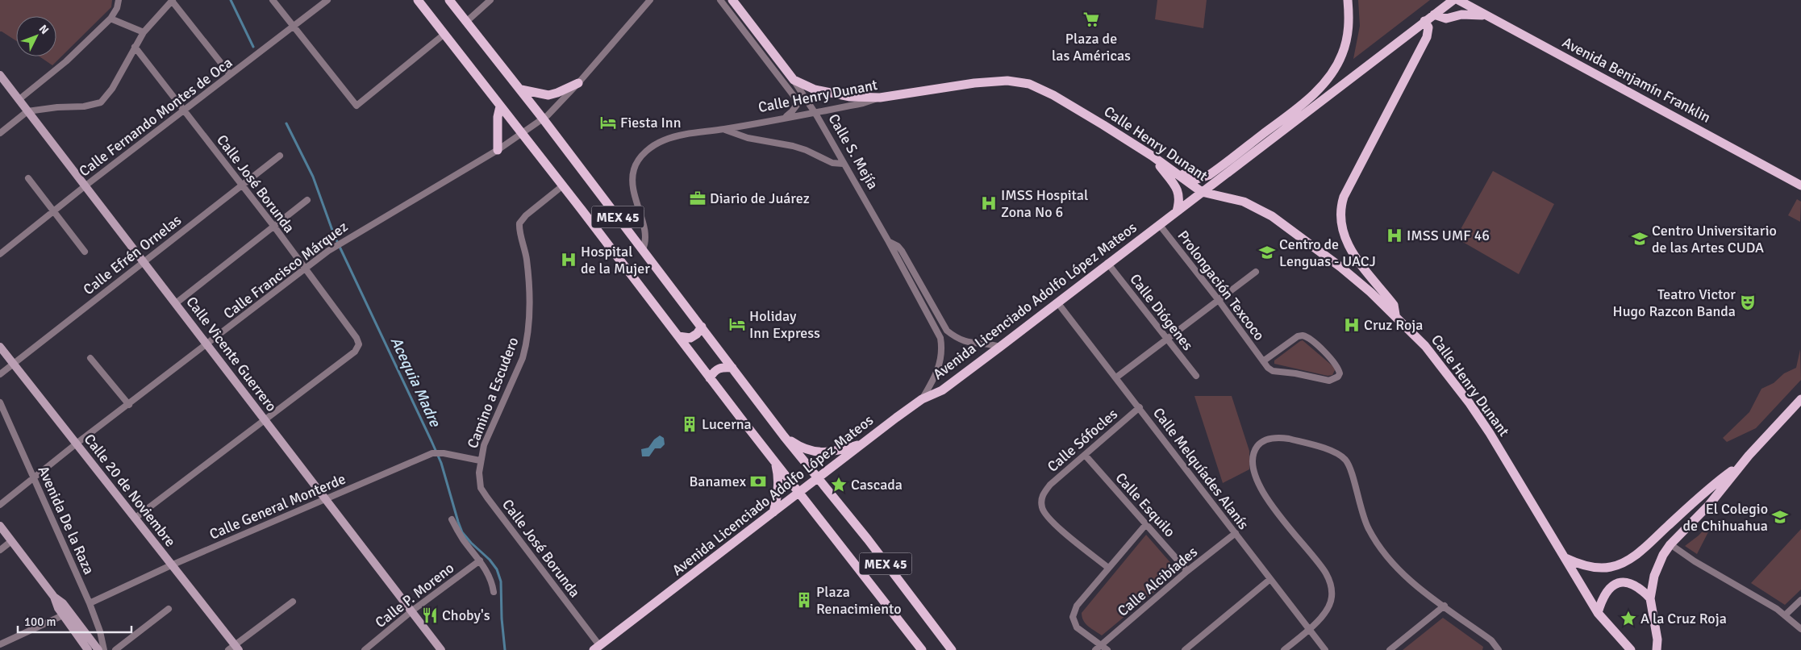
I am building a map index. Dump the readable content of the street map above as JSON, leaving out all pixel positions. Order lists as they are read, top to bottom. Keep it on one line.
{"streets":{"main road":["Avenida Benjamín Franklin","Calle Henry Dunant","Calle S. Mejía","MEX 45","Avenida Licenciado Adolfo López Mateos","Calle Vicente Guerrero","Calle 20 de Noviembre"],"street":["Calle Fernando Montes de Oca","Calle José Borunda","Calle Efrén Ornelas","Calle Francisco Márquez","Prolongación Texcoco","Calle Diógenes","Camino a Escudero","Calle Sófocles","Calle Melquíades Alanís","Calle Esquilo","Calle General Monterde","Avenida De la Raza","Calle Alcibíades","Calle P. Moreno"]},"crossings":[["Calle Henry Dunant","Calle S. Mejía"],["Calle Henry Dunant","MEX 45"],["Calle Henry Dunant","Avenida Licenciado Adolfo López Mateos"],["Calle Fernando Montes de Oca","Calle José Borunda"],["Calle Fernando Montes de Oca","Calle Vicente Guerrero"],["Calle S. Mejía","Avenida Licenciado Adolfo López Mateos"],["Calle José Borunda","Calle Efrén Ornelas"],["Calle José Borunda","Calle Francisco Márquez"],["Calle José Borunda","Avenida Licenciado Adolfo López Mateos"],["Calle José Borunda","Calle Vicente Guerrero"],["Calle José Borunda","Camino a Escudero"],["Calle José Borunda","Calle General Monterde"],["MEX 45","Calle Francisco Márquez"],["MEX 45","Avenida Licenciado Adolfo López Mateos"],["MEX 45","Camino a Escudero"],["Calle Efrén Ornelas","Calle Vicente Guerrero"],["Calle Efrén Ornelas","Calle 20 de Noviembre"],["Calle Francisco Márquez","Calle Vicente Guerrero"],["Calle Francisco Márquez","Calle 20 de Noviembre"],["Calle Francisco Márquez","Avenida De la Raza"],["Prolongación Texcoco","Avenida Licenciado Adolfo López Mateos"],["Avenida Licenciado Adolfo López Mateos","Calle Diógenes"],["Avenida Licenciado Adolfo López Mateos","Calle Melquíades Alanís"],["Calle Vicente Guerrero","Calle General Monterde"],["Calle Vicente Guerrero","Calle P. Moreno"],["Camino a Escudero","Calle General Monterde"],["Calle Sófocles","Calle Melquíades Alanís"],["Calle Sófocles","Calle Esquilo"],["Calle Melquíades Alanís","Calle Alcibíades"],["Calle 20 de Noviembre","Calle General Monterde"],["Calle Esquilo","Calle Alcibíades"],["Calle General Monterde","Avenida De la Raza"]],"water":["Acequia Madre"],"places":{"supermarket":["Plaza de las Américas"],"hotel":["Fiesta Inn","Holiday Inn Express"],"office":["Diario de Juárez"],"hospital":["IMSS Hospital Zona No 6","IMSS UMF 46","Hospital de la Mujer","Cruz Roja"],"school or university":["Centro Universitario de las Artes CUDA","Centro de Lenguas - UACJ","El Colegio de Chihuahua"],"theatre":["Teatro Victor Hugo Razcon Banda"],"building":["Lucerna","Plaza Renacimiento"],"bank":["Banamex"],"place":["Cascada","A la Cruz Roja"],"restaurant":["Choby's"]},"scale_bar":"100 m","north":"top right"}
